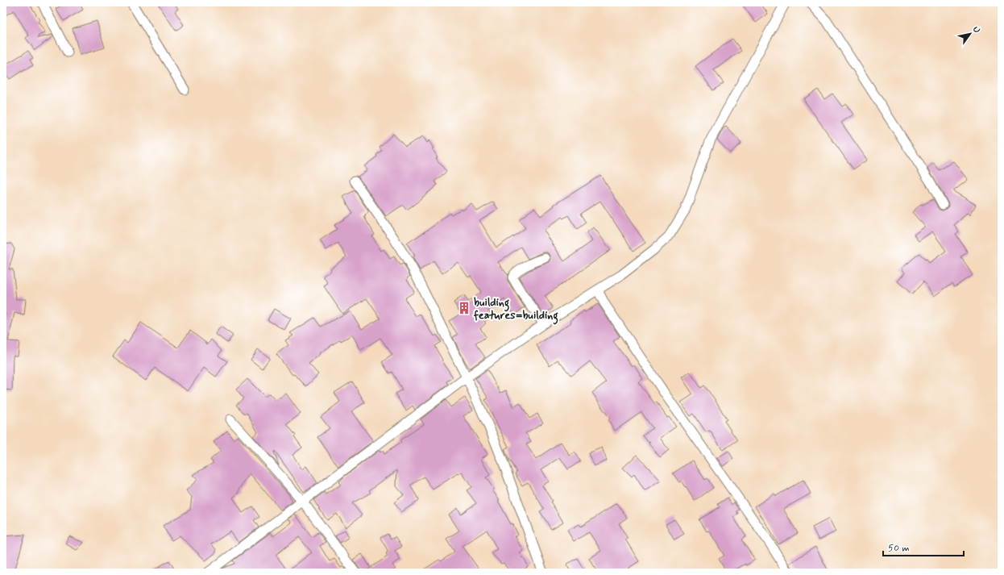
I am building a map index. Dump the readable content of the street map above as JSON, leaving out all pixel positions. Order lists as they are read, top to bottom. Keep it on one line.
{"places":{"building":["building features=building"]},"scale_bar":"50 m","north":"top right"}
